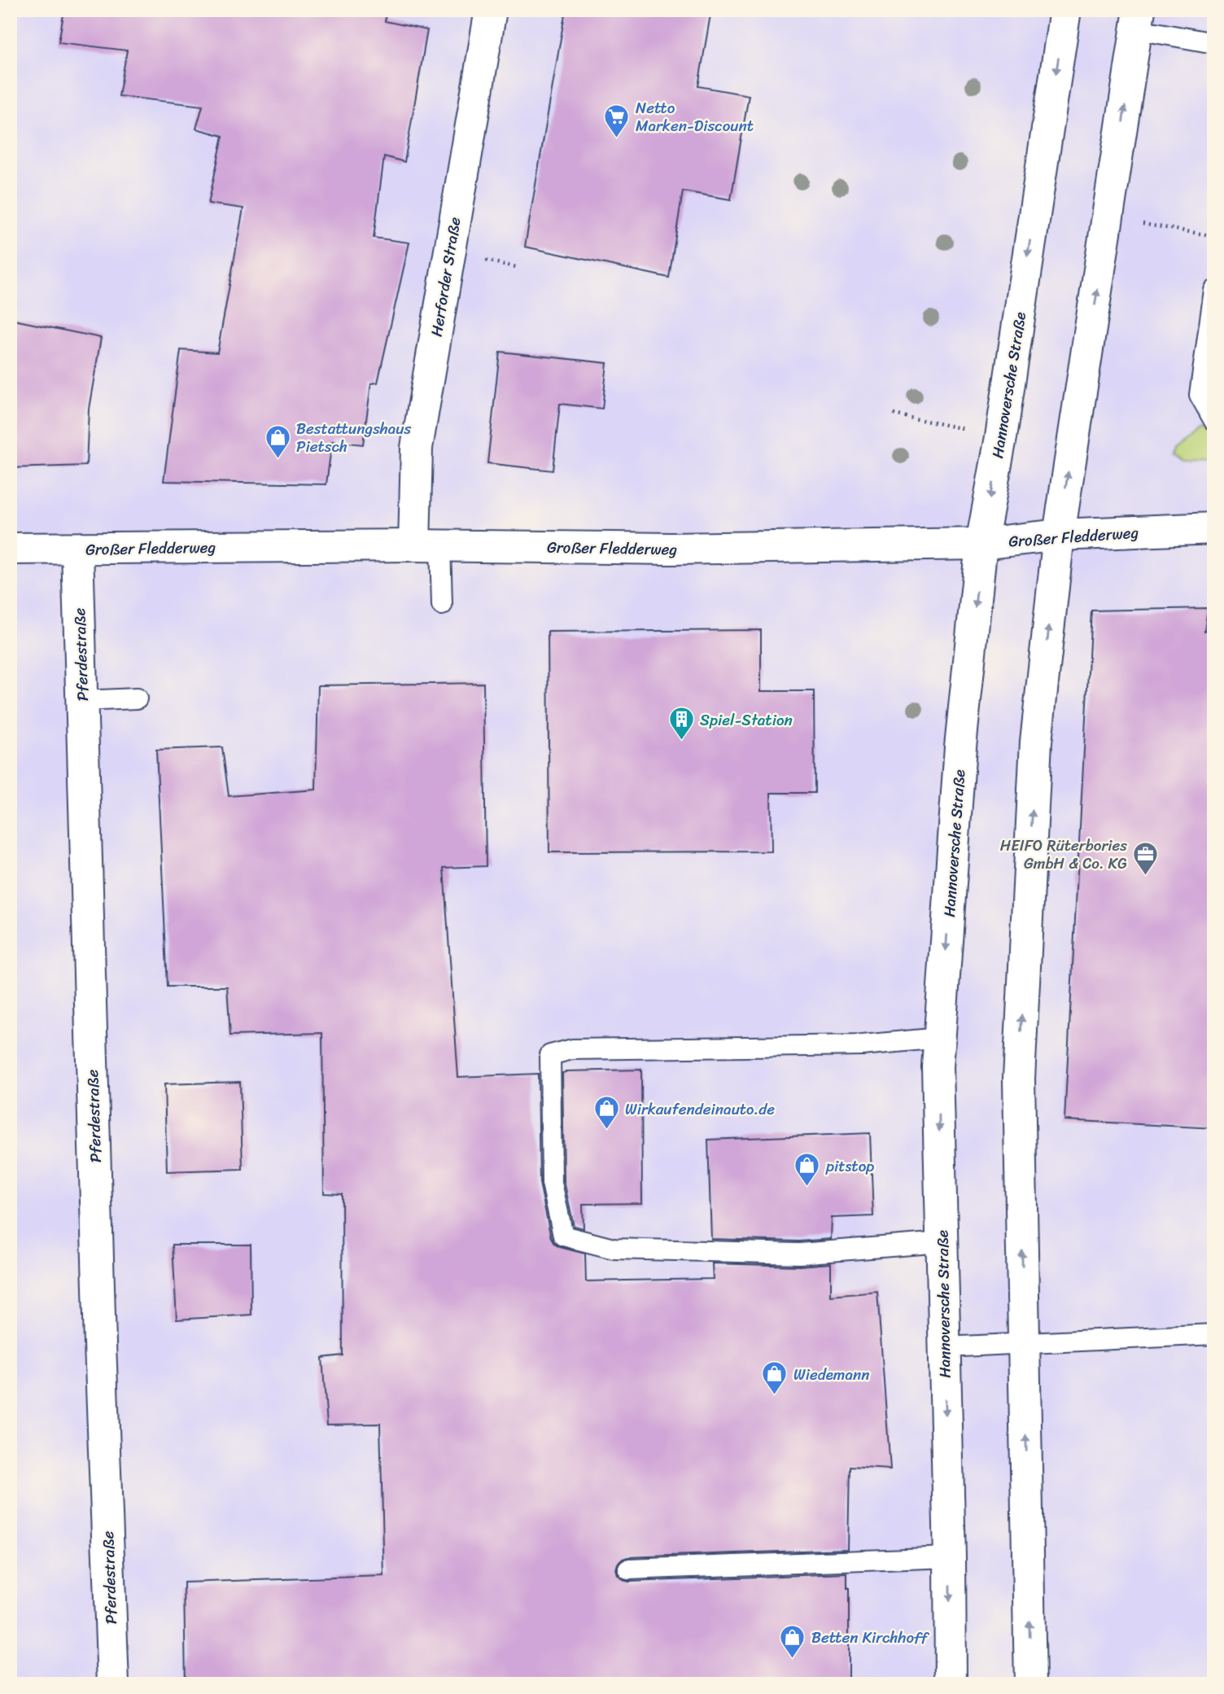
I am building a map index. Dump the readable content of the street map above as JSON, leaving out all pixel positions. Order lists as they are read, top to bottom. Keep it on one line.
{"streets":{"main road":["Herforder Straße","Hannoversche Straße","Großer Fledderweg","Pferdestraße"]},"crossings":[["Herforder Straße","Großer Fledderweg"],["Hannoversche Straße","Großer Fledderweg"],["Großer Fledderweg","Pferdestraße"]],"places":{"supermarket":["Netto Marken-Discount"],"shop":["Bestattungshaus Pietsch","Wirkaufendeinauto.de","pitstop","Wiedemann","Betten Kirchhoff"],"building":["Spiel-Station"],"office":["HEIFO Rüterbories GmbH & Co. KG"]}}
